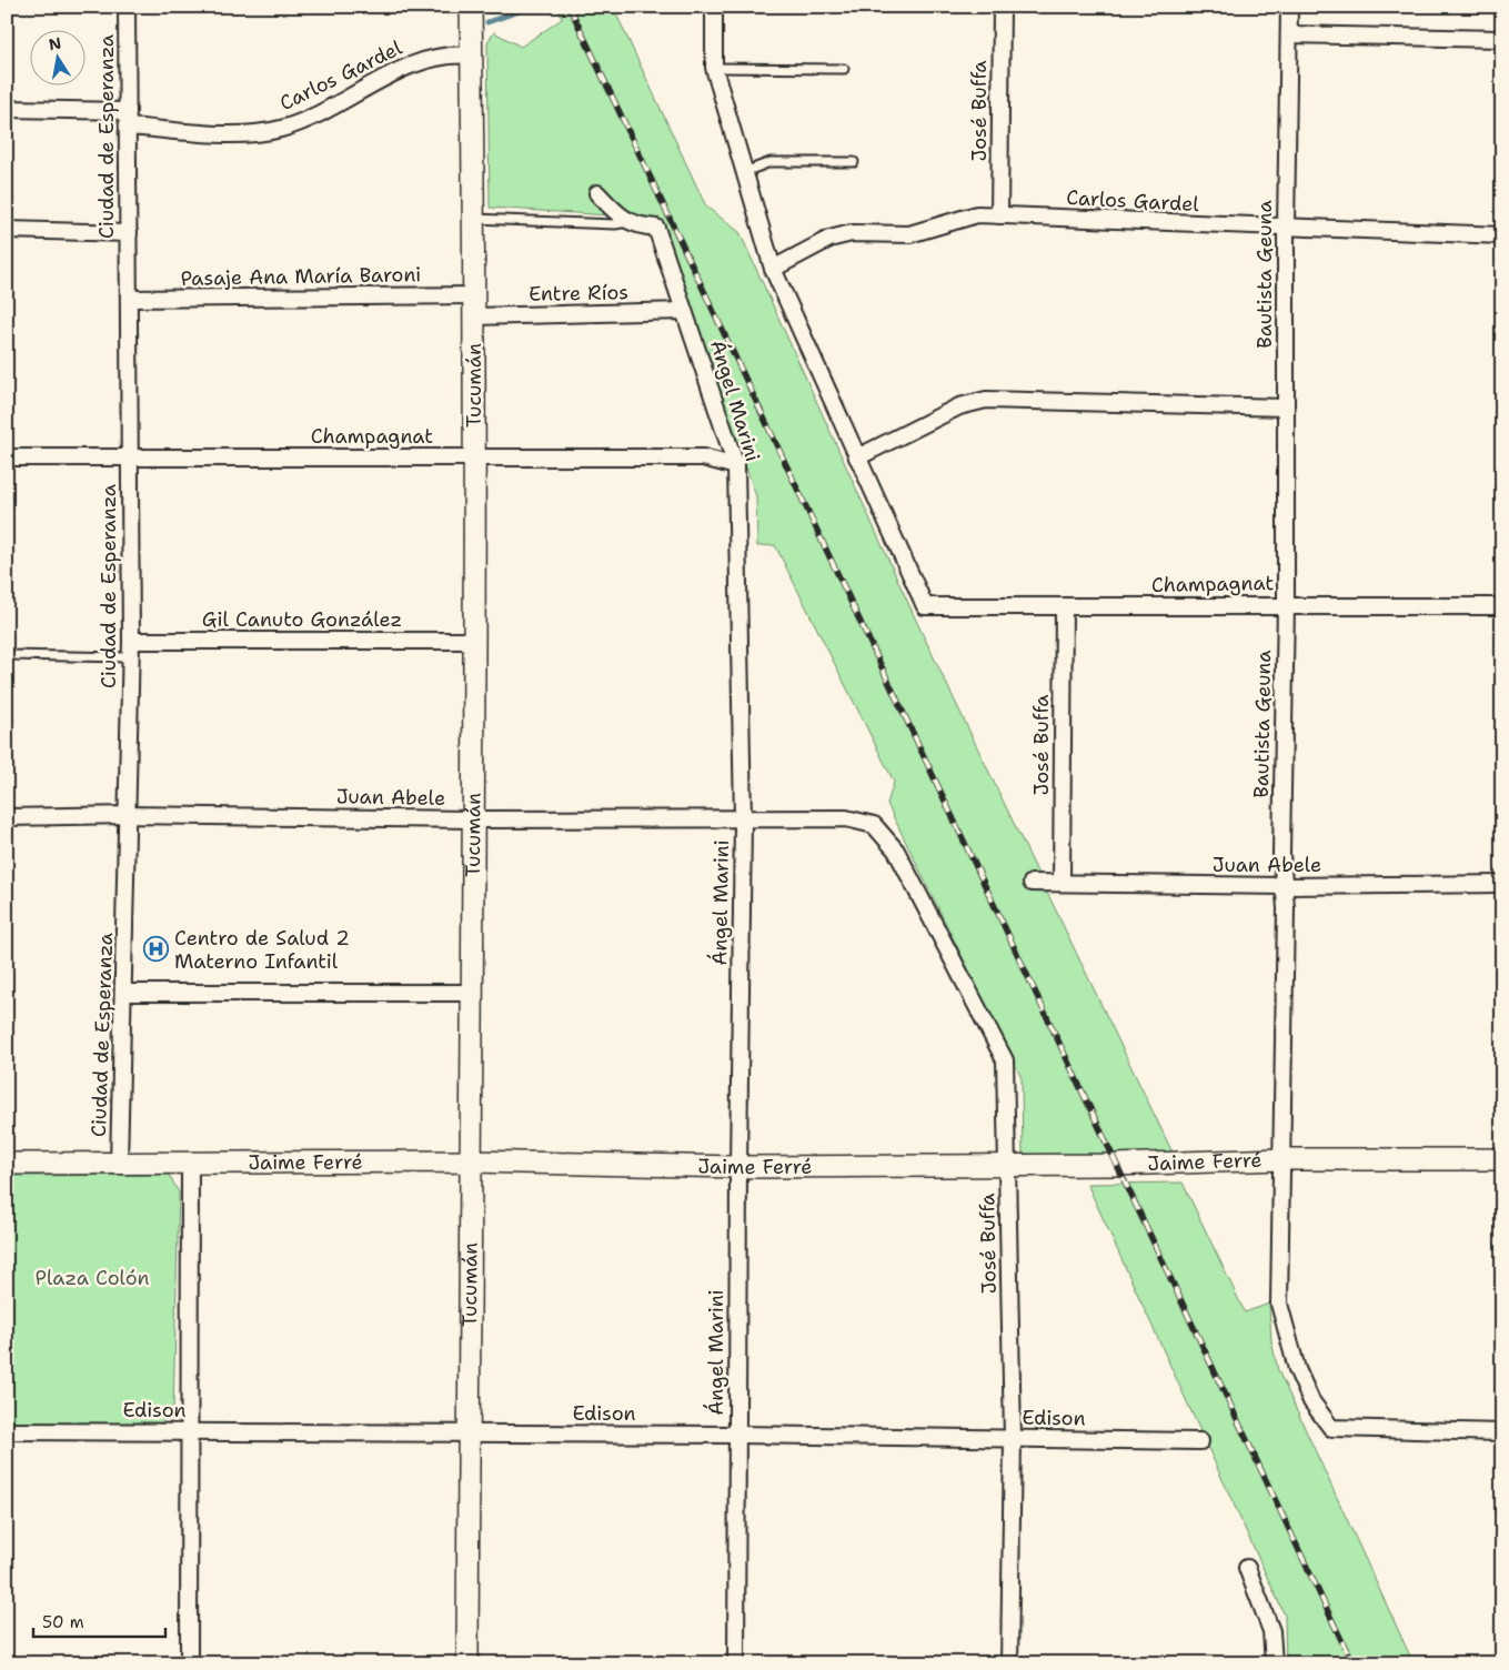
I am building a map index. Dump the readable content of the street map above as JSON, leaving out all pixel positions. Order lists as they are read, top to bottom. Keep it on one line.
{"streets":{"street":["Carlos Gardel","José Buffa","Ciudad de Esperanza","Bautista Geuna","Pasaje Ana María Baroni","Entre Ríos","Tucumán","Ángel Marini","Champagnat","Gil Canuto González","Juan Abele","Jaime Ferré","Edison"]},"crossings":[["Carlos Gardel","José Buffa"],["Carlos Gardel","Ciudad de Esperanza"],["Carlos Gardel","Bautista Geuna"],["Carlos Gardel","Tucumán"],["José Buffa","Champagnat"],["José Buffa","Juan Abele"],["José Buffa","Jaime Ferré"],["José Buffa","Edison"],["Ciudad de Esperanza","Pasaje Ana María Baroni"],["Ciudad de Esperanza","Champagnat"],["Ciudad de Esperanza","Gil Canuto González"],["Ciudad de Esperanza","Juan Abele"],["Ciudad de Esperanza","Jaime Ferré"],["Bautista Geuna","Champagnat"],["Bautista Geuna","Juan Abele"],["Bautista Geuna","Jaime Ferré"],["Pasaje Ana María Baroni","Tucumán"],["Entre Ríos","Tucumán"],["Entre Ríos","Ángel Marini"],["Tucumán","Champagnat"],["Tucumán","Gil Canuto González"],["Tucumán","Juan Abele"],["Tucumán","Jaime Ferré"],["Tucumán","Edison"],["Ángel Marini","Champagnat"],["Ángel Marini","Juan Abele"],["Ángel Marini","Jaime Ferré"],["Ángel Marini","Edison"]],"parks":["Plaza Colón"],"places":{"hospital":["Centro de Salud 2 Materno Infantil"]},"scale_bar":"50 m","north":"top"}
